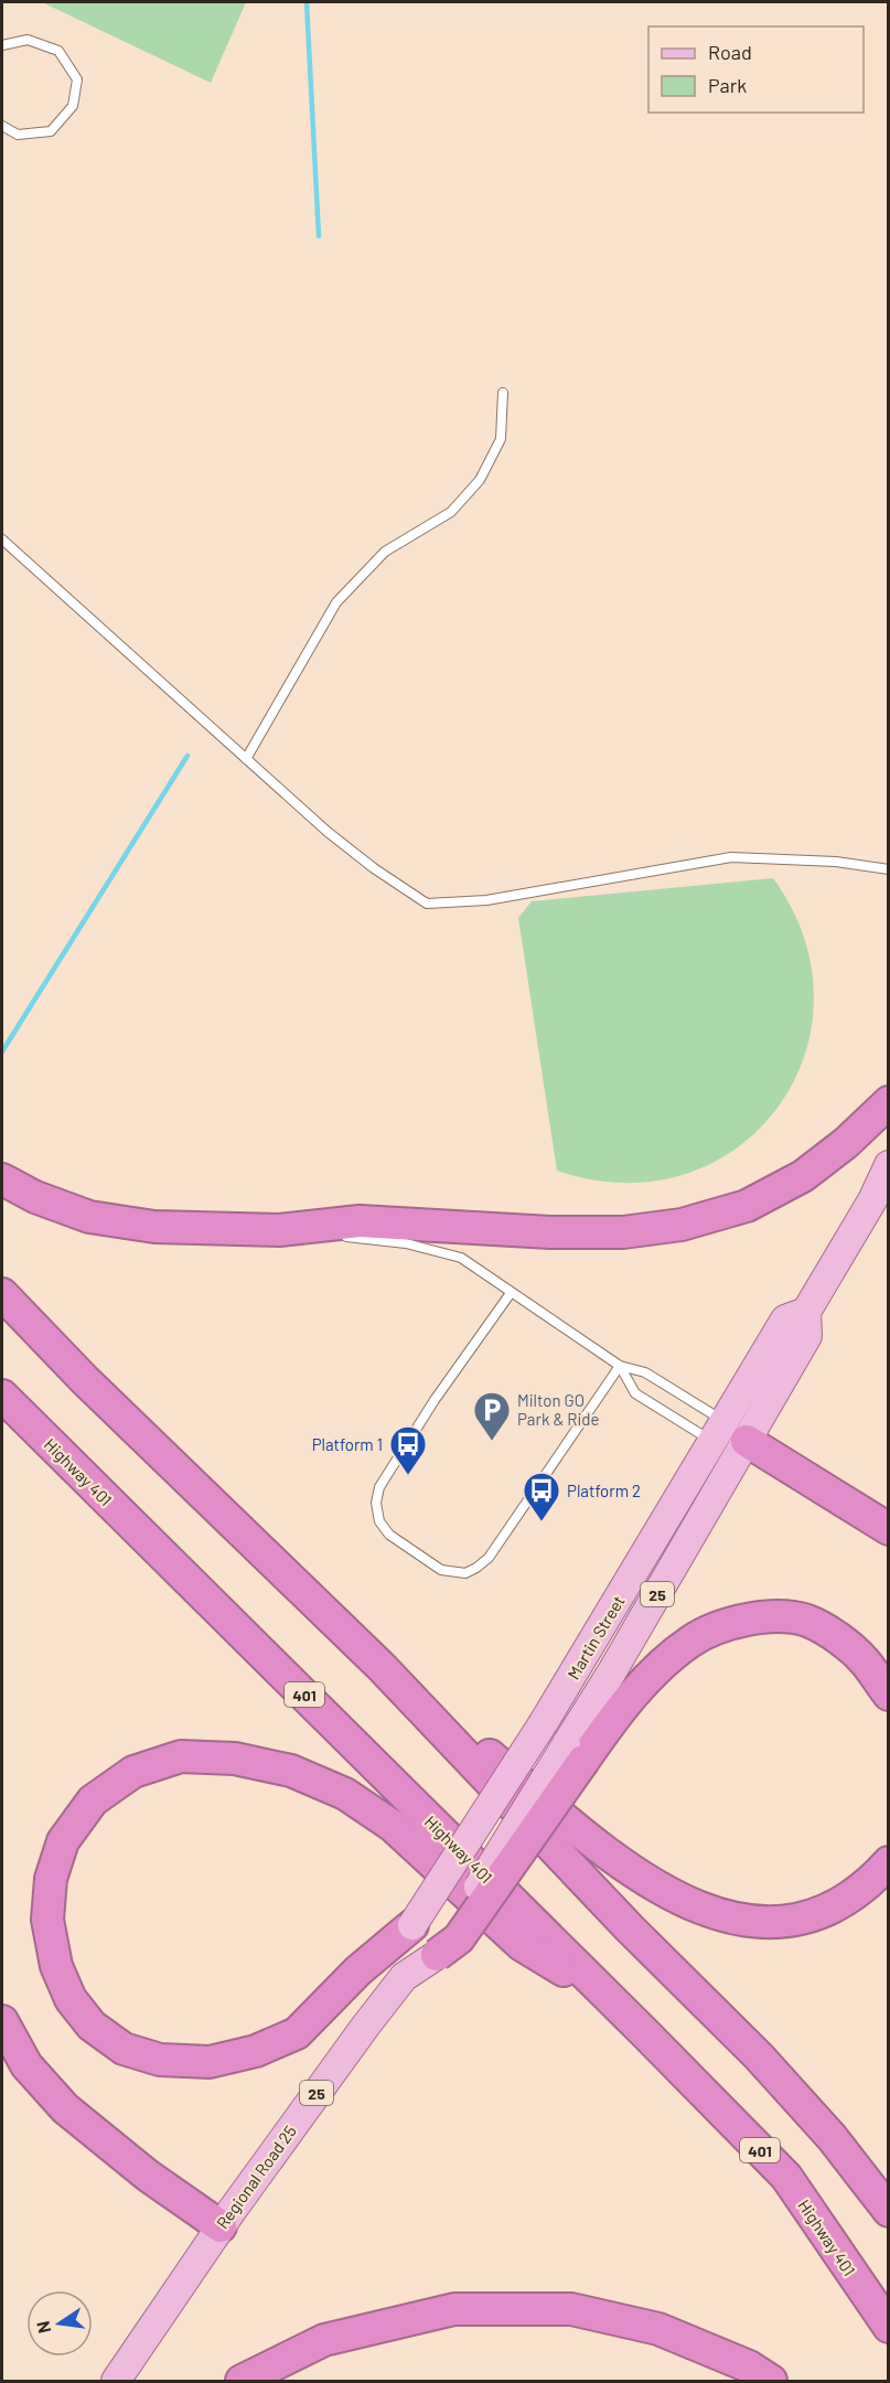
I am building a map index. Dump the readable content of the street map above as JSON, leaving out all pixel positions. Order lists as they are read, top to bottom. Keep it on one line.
{"streets":{"highway":["Highway 401","401"],"main road":["25","Martin Street","Regional Road 25"]},"crossings":[["Martin Street","Regional Road 25"]],"places":{"parking":["Milton GO Park & Ride"],"bus stop":["Platform 1","Platform 2"]},"legend":["Road","Park"],"north":"left"}
